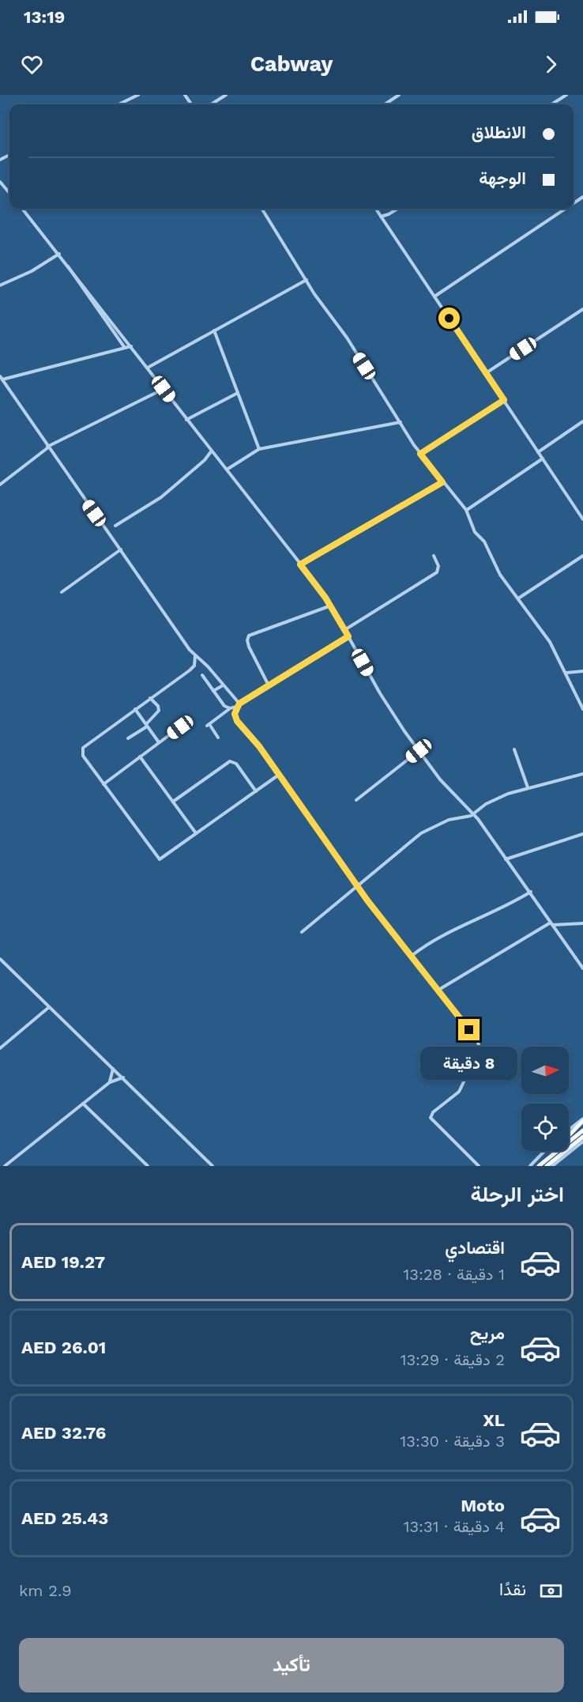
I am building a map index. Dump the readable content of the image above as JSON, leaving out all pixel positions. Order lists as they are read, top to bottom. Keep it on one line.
{"north":"right","page":{"status":"13:19","header":"Cabway","banner":["الانطلاق","الوجهة"],"bubble":"8 دقيقة","heading":"اختر الرحلة","list":[{"name":"اقتصادي","note":"1 دقيقة · 13:28","value":"AED 19.27"},{"name":"مريح","note":"2 دقيقة · 13:29","value":"AED 26.01"},{"name":"XL","note":"3 دقيقة · 13:30","value":"AED 32.76"},{"name":"Moto","note":"4 دقيقة · 13:31","value":"AED 25.43"}],"pay":["نقدًا","2.9 km"],"buttons":"تأكيد"}}
